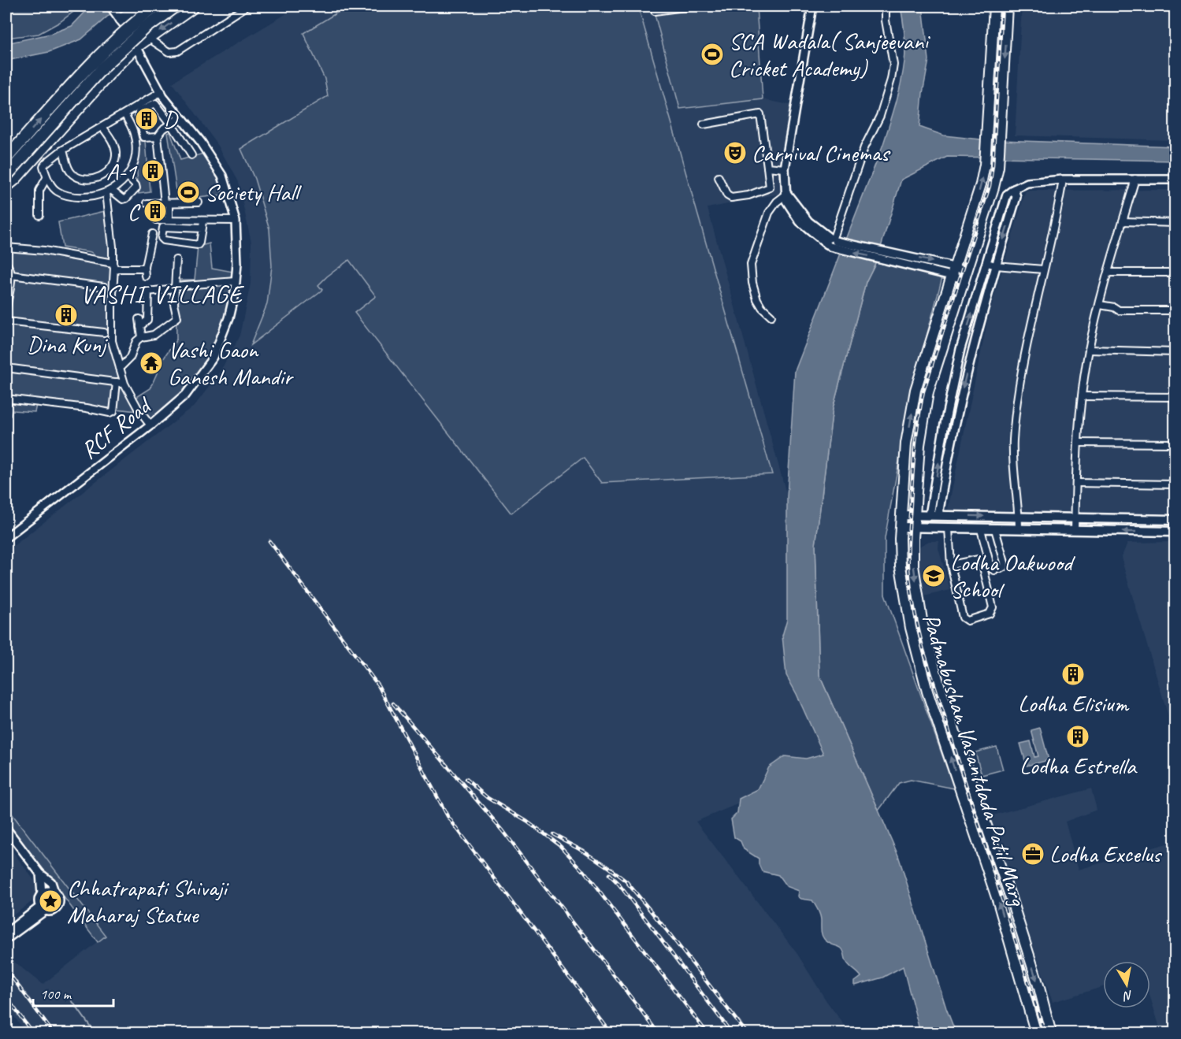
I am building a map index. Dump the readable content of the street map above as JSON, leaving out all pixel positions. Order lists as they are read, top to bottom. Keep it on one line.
{"streets":{"main road":["Padmabushan Vasantdada Patil Marg"],"street":["RCF Road"]},"districts":["VASHI VILLAGE"],"places":{"sports":["SCA Wadala( Sanjeevani Cricket Academy)","Society Hall"],"building":["D","A-1","C","Dina Kunj","Lodha Elisium","Lodha Estrella"],"theatre":["Carnival Cinemas"],"temple":["Vashi Gaon Ganesh Mandir"],"school or university":["Lodha Oakwood School"],"office":["Lodha Excelus"],"place":["Chhatrapati Shivaji Maharaj Statue"]},"scale_bar":"100 m","north":"bottom"}
